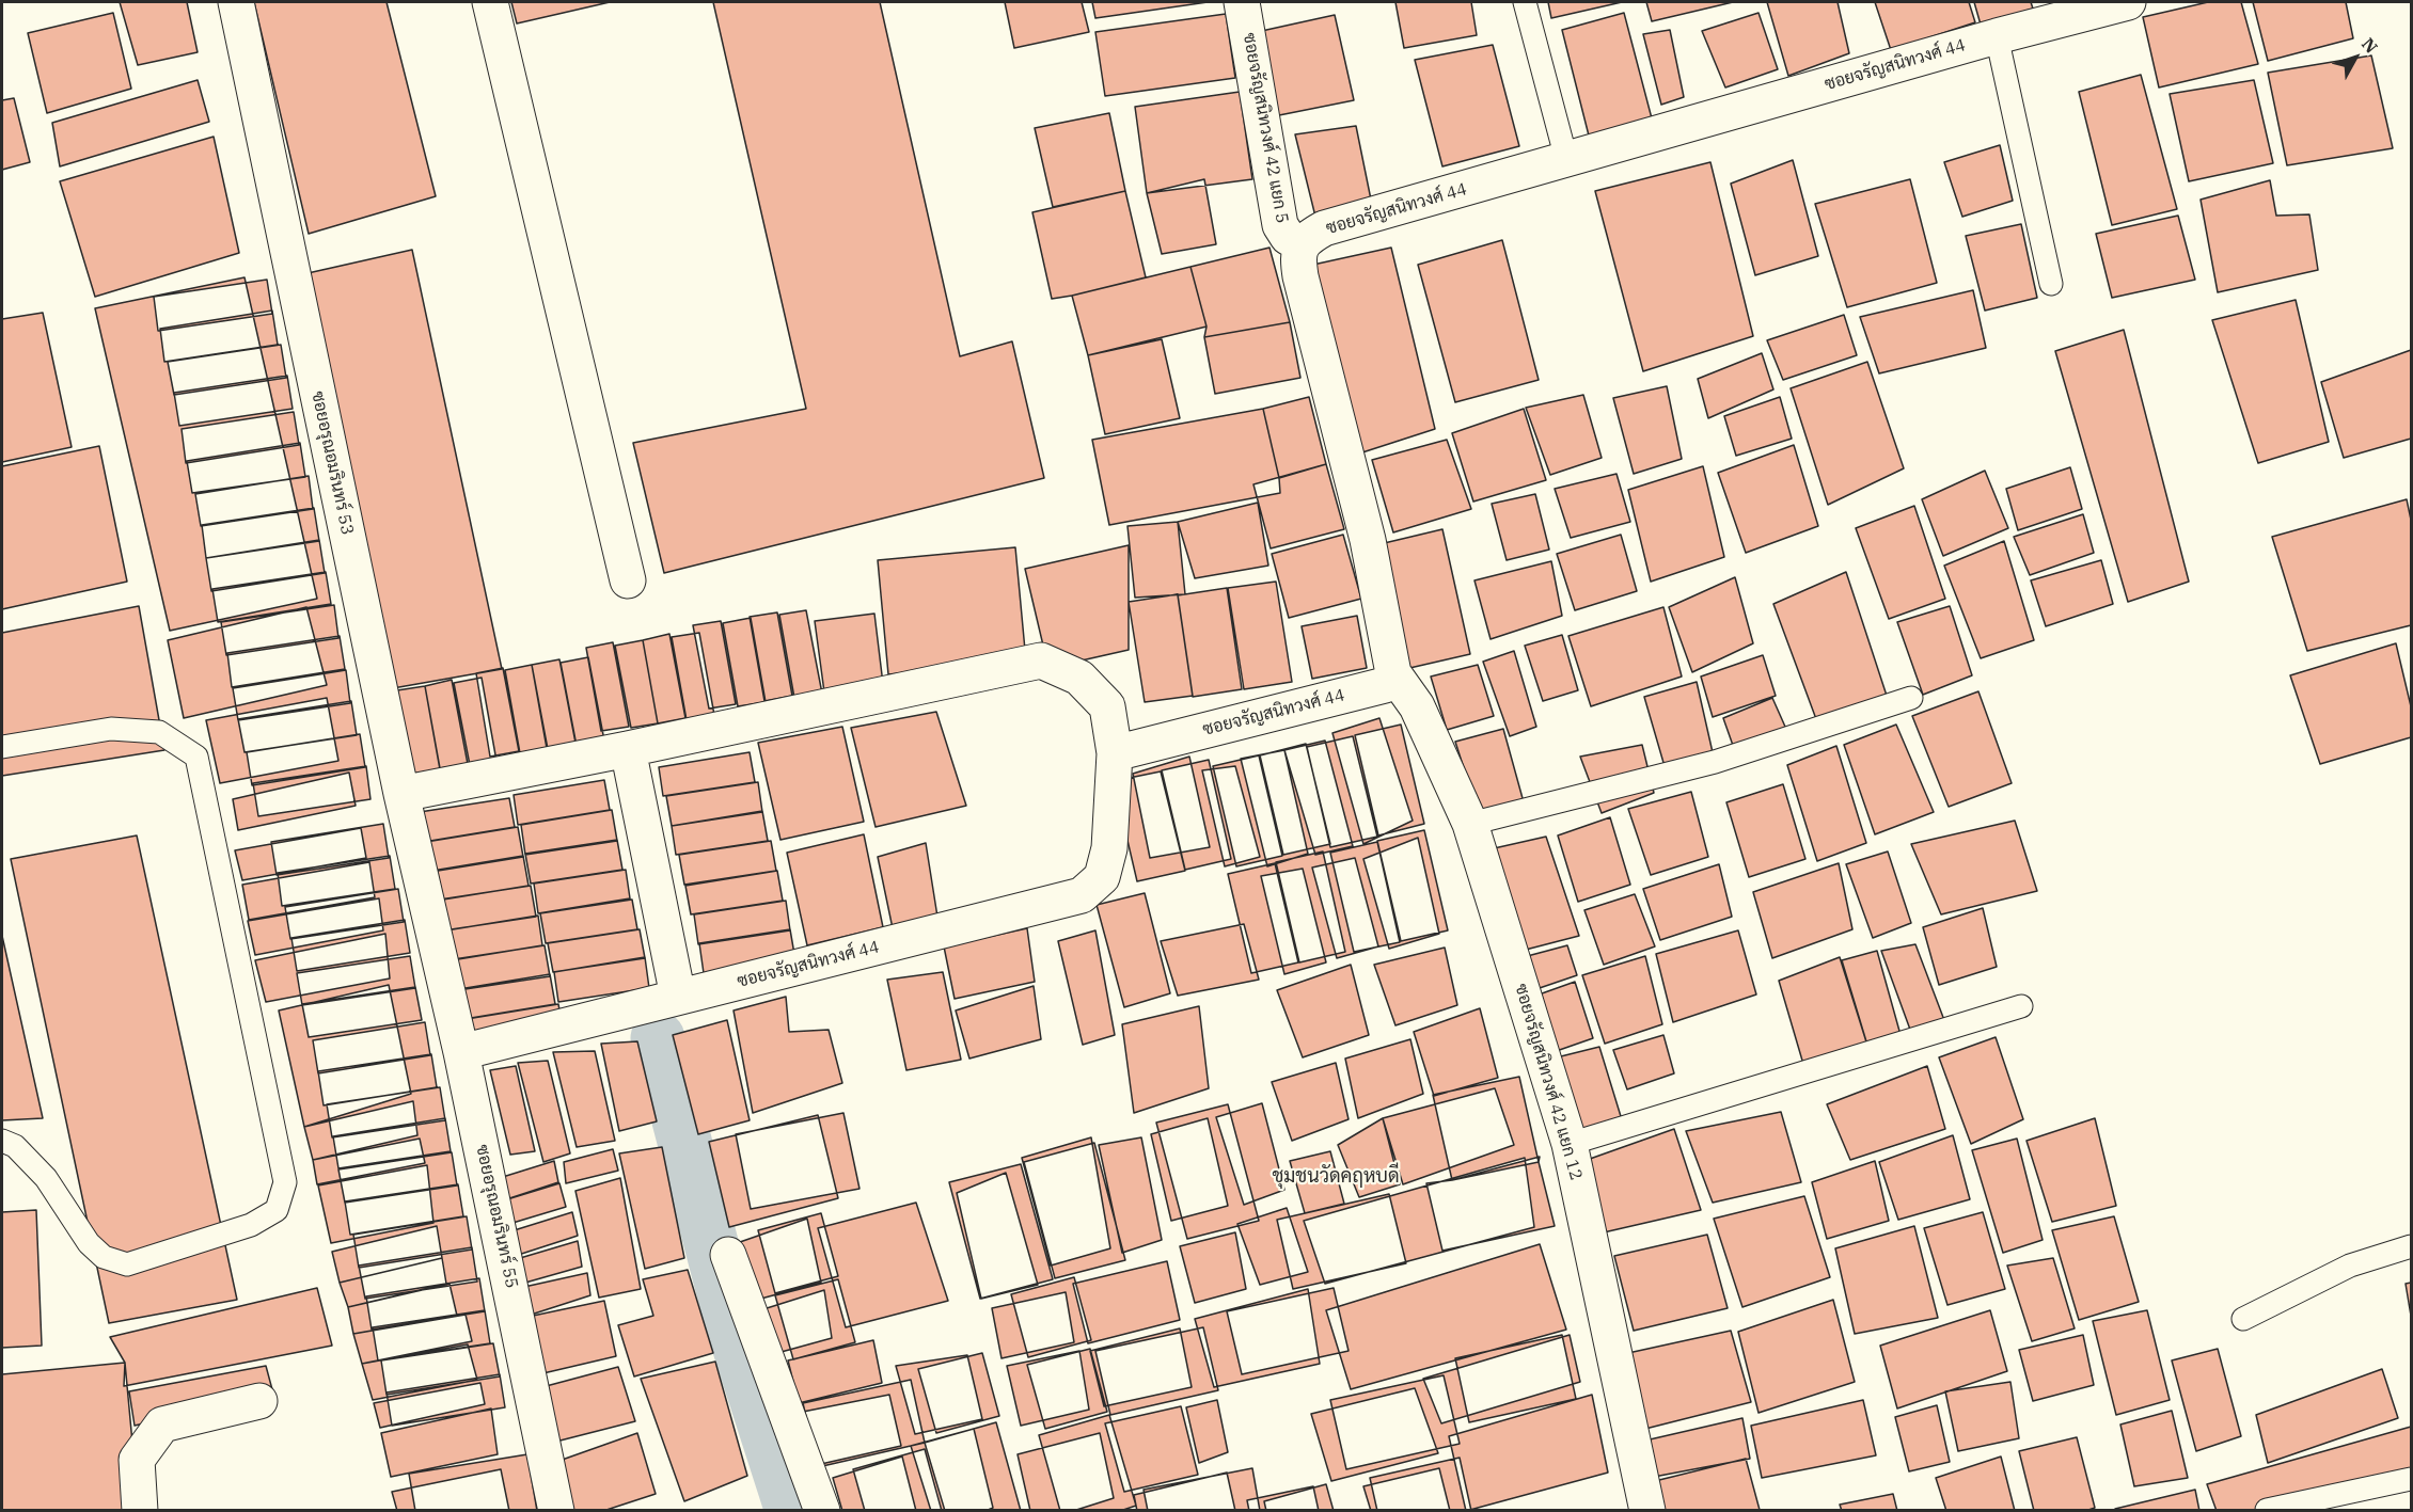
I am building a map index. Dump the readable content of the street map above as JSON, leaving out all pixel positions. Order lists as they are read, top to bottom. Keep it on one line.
{"streets":{"street":["ซอยจรัญสนิทวงศ์ 44","ซอยจรัญสนิทวงศ์ 42 แยก 5","ซอยอรุณอมรินทร์ 53","ซอยจรัญสนิทวงศ์ 42 แยก 12","ซอยอรุณอมรินทร์ 55"]},"crossings":[["ซอยจรัญสนิทวงศ์ 44","ซอยจรัญสนิทวงศ์ 42 แยก 5"],["ซอยจรัญสนิทวงศ์ 44","ซอยอรุณอมรินทร์ 53"],["ซอยจรัญสนิทวงศ์ 44","ซอยจรัญสนิทวงศ์ 42 แยก 12"],["ซอยจรัญสนิทวงศ์ 44","ซอยอรุณอมรินทร์ 55"],["ซอยอรุณอมรินทร์ 53","ซอยอรุณอมรินทร์ 55"]],"districts":["ชุมชนวัดคฤหบดี"],"north":"top right"}
